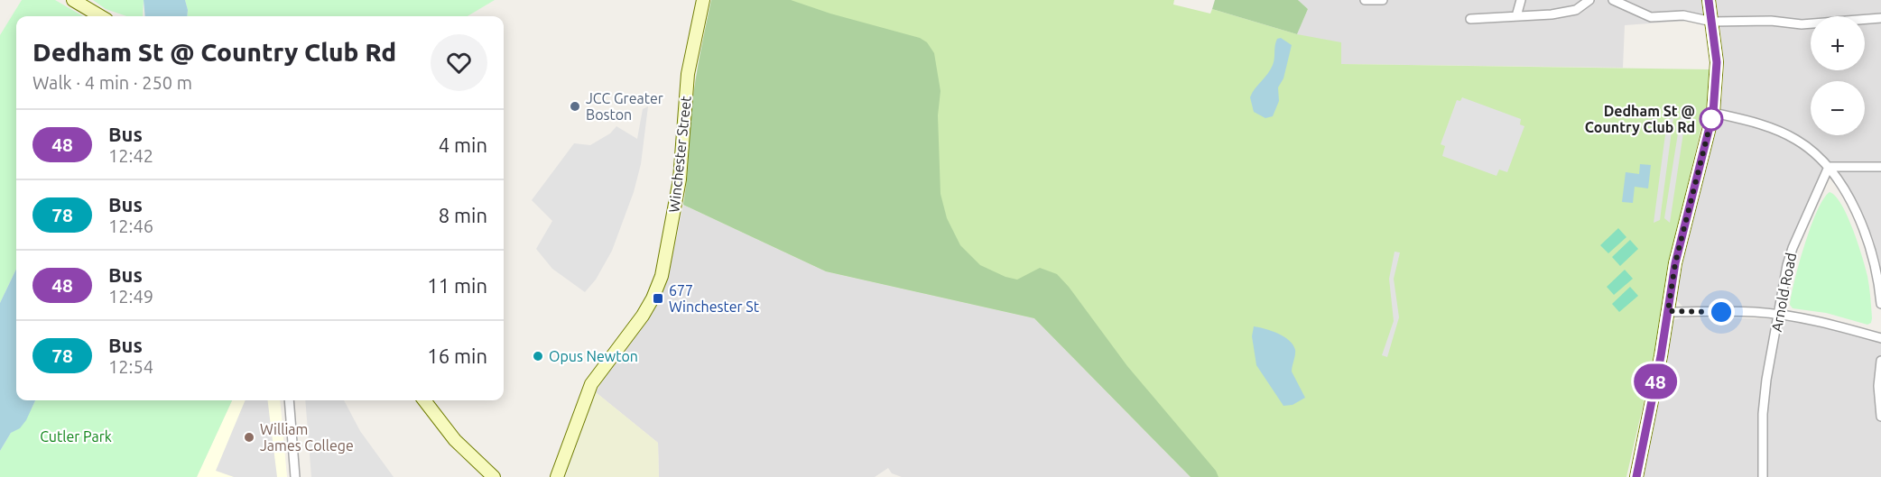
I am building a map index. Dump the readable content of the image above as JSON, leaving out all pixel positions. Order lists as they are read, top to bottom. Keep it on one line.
{"streets":{"main road":["Winchester Street"],"street":["Arnold Road"]},"parks":["Cutler Park"],"places":{"other":["JCC Greater Boston","Dedham St @ Country Club Rd","Opus Newton","William James College"],"transit":["677 Winchester St"]},"lines":["bus line 48"],"page":{"on_map":"48","map_buttons":["+","−"],"heading":["Dedham St @ Country Club Rd","Walk · 4 min · 250 m"],"list":[{"mark":"48","name":"Bus","note":"12:42","value":"4 min"},{"mark":"78","name":"Bus","note":"12:46","value":"8 min"},{"mark":"48","name":"Bus","note":"12:49","value":"11 min"},{"mark":"78","name":"Bus","note":"12:54","value":"16 min"}]}}
